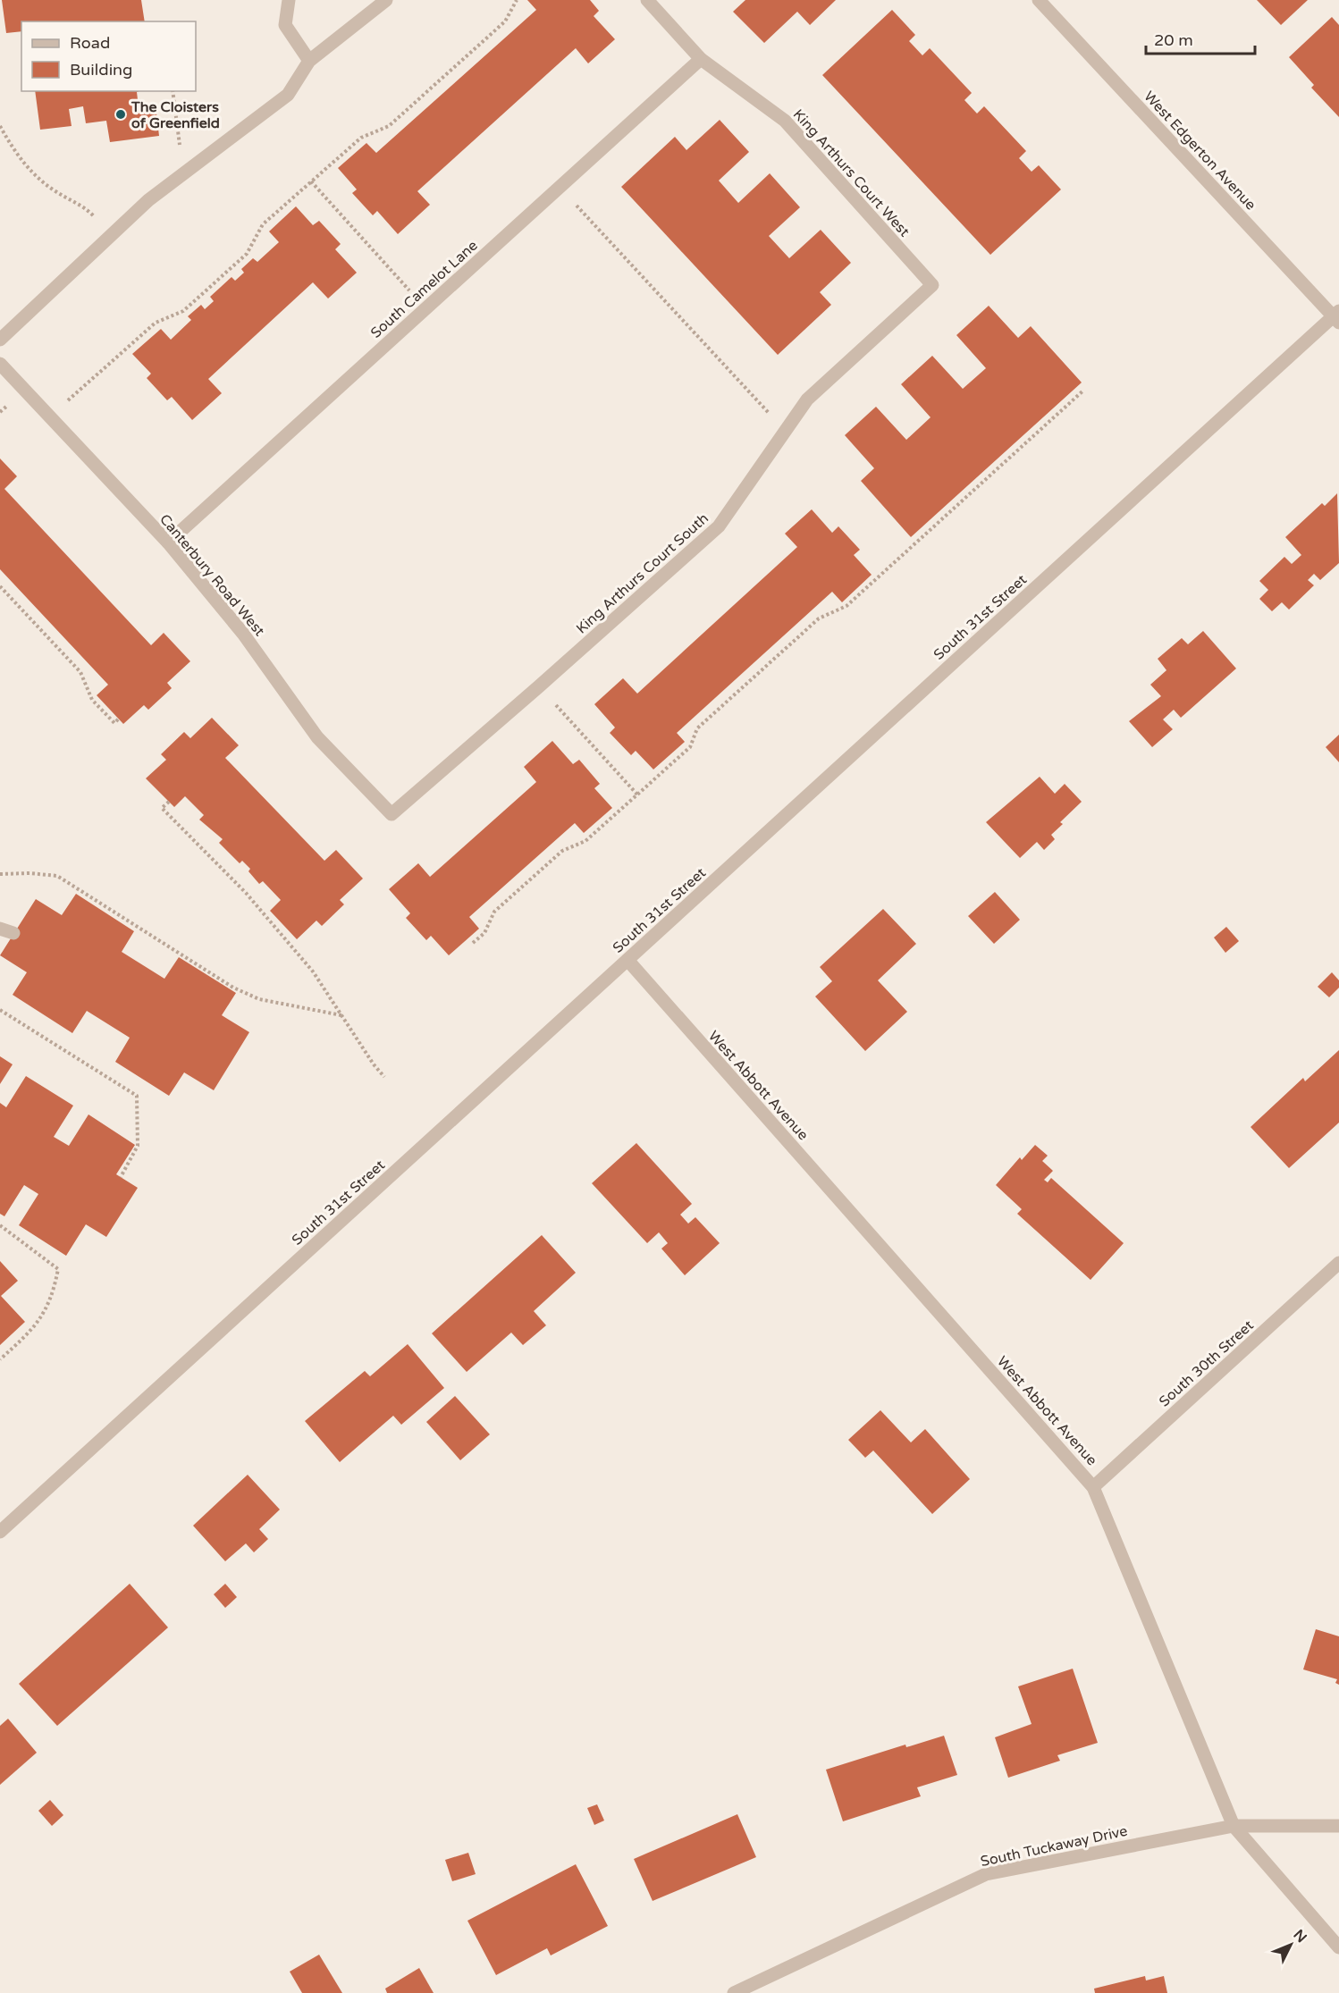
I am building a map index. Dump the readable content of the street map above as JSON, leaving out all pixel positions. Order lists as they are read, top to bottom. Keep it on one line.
{"streets":{"street":["West Edgerton Avenue","King Arthurs Court West","South Camelot Lane","King Arthurs Court South","Canterbury Road West","South 31st Street","West Abbott Avenue","South 30th Street","South Tuckaway Drive"]},"crossings":[["West Edgerton Avenue","South 31st Street"],["King Arthurs Court West","South Camelot Lane"],["King Arthurs Court West","King Arthurs Court South"],["South Camelot Lane","Canterbury Road West"],["King Arthurs Court South","Canterbury Road West"],["South 31st Street","West Abbott Avenue"],["West Abbott Avenue","South 30th Street"],["West Abbott Avenue","South Tuckaway Drive"]],"places":["The Cloisters of Greenfield"],"legend":["Road","Building"],"scale_bar":"20 m","north":"top right"}
